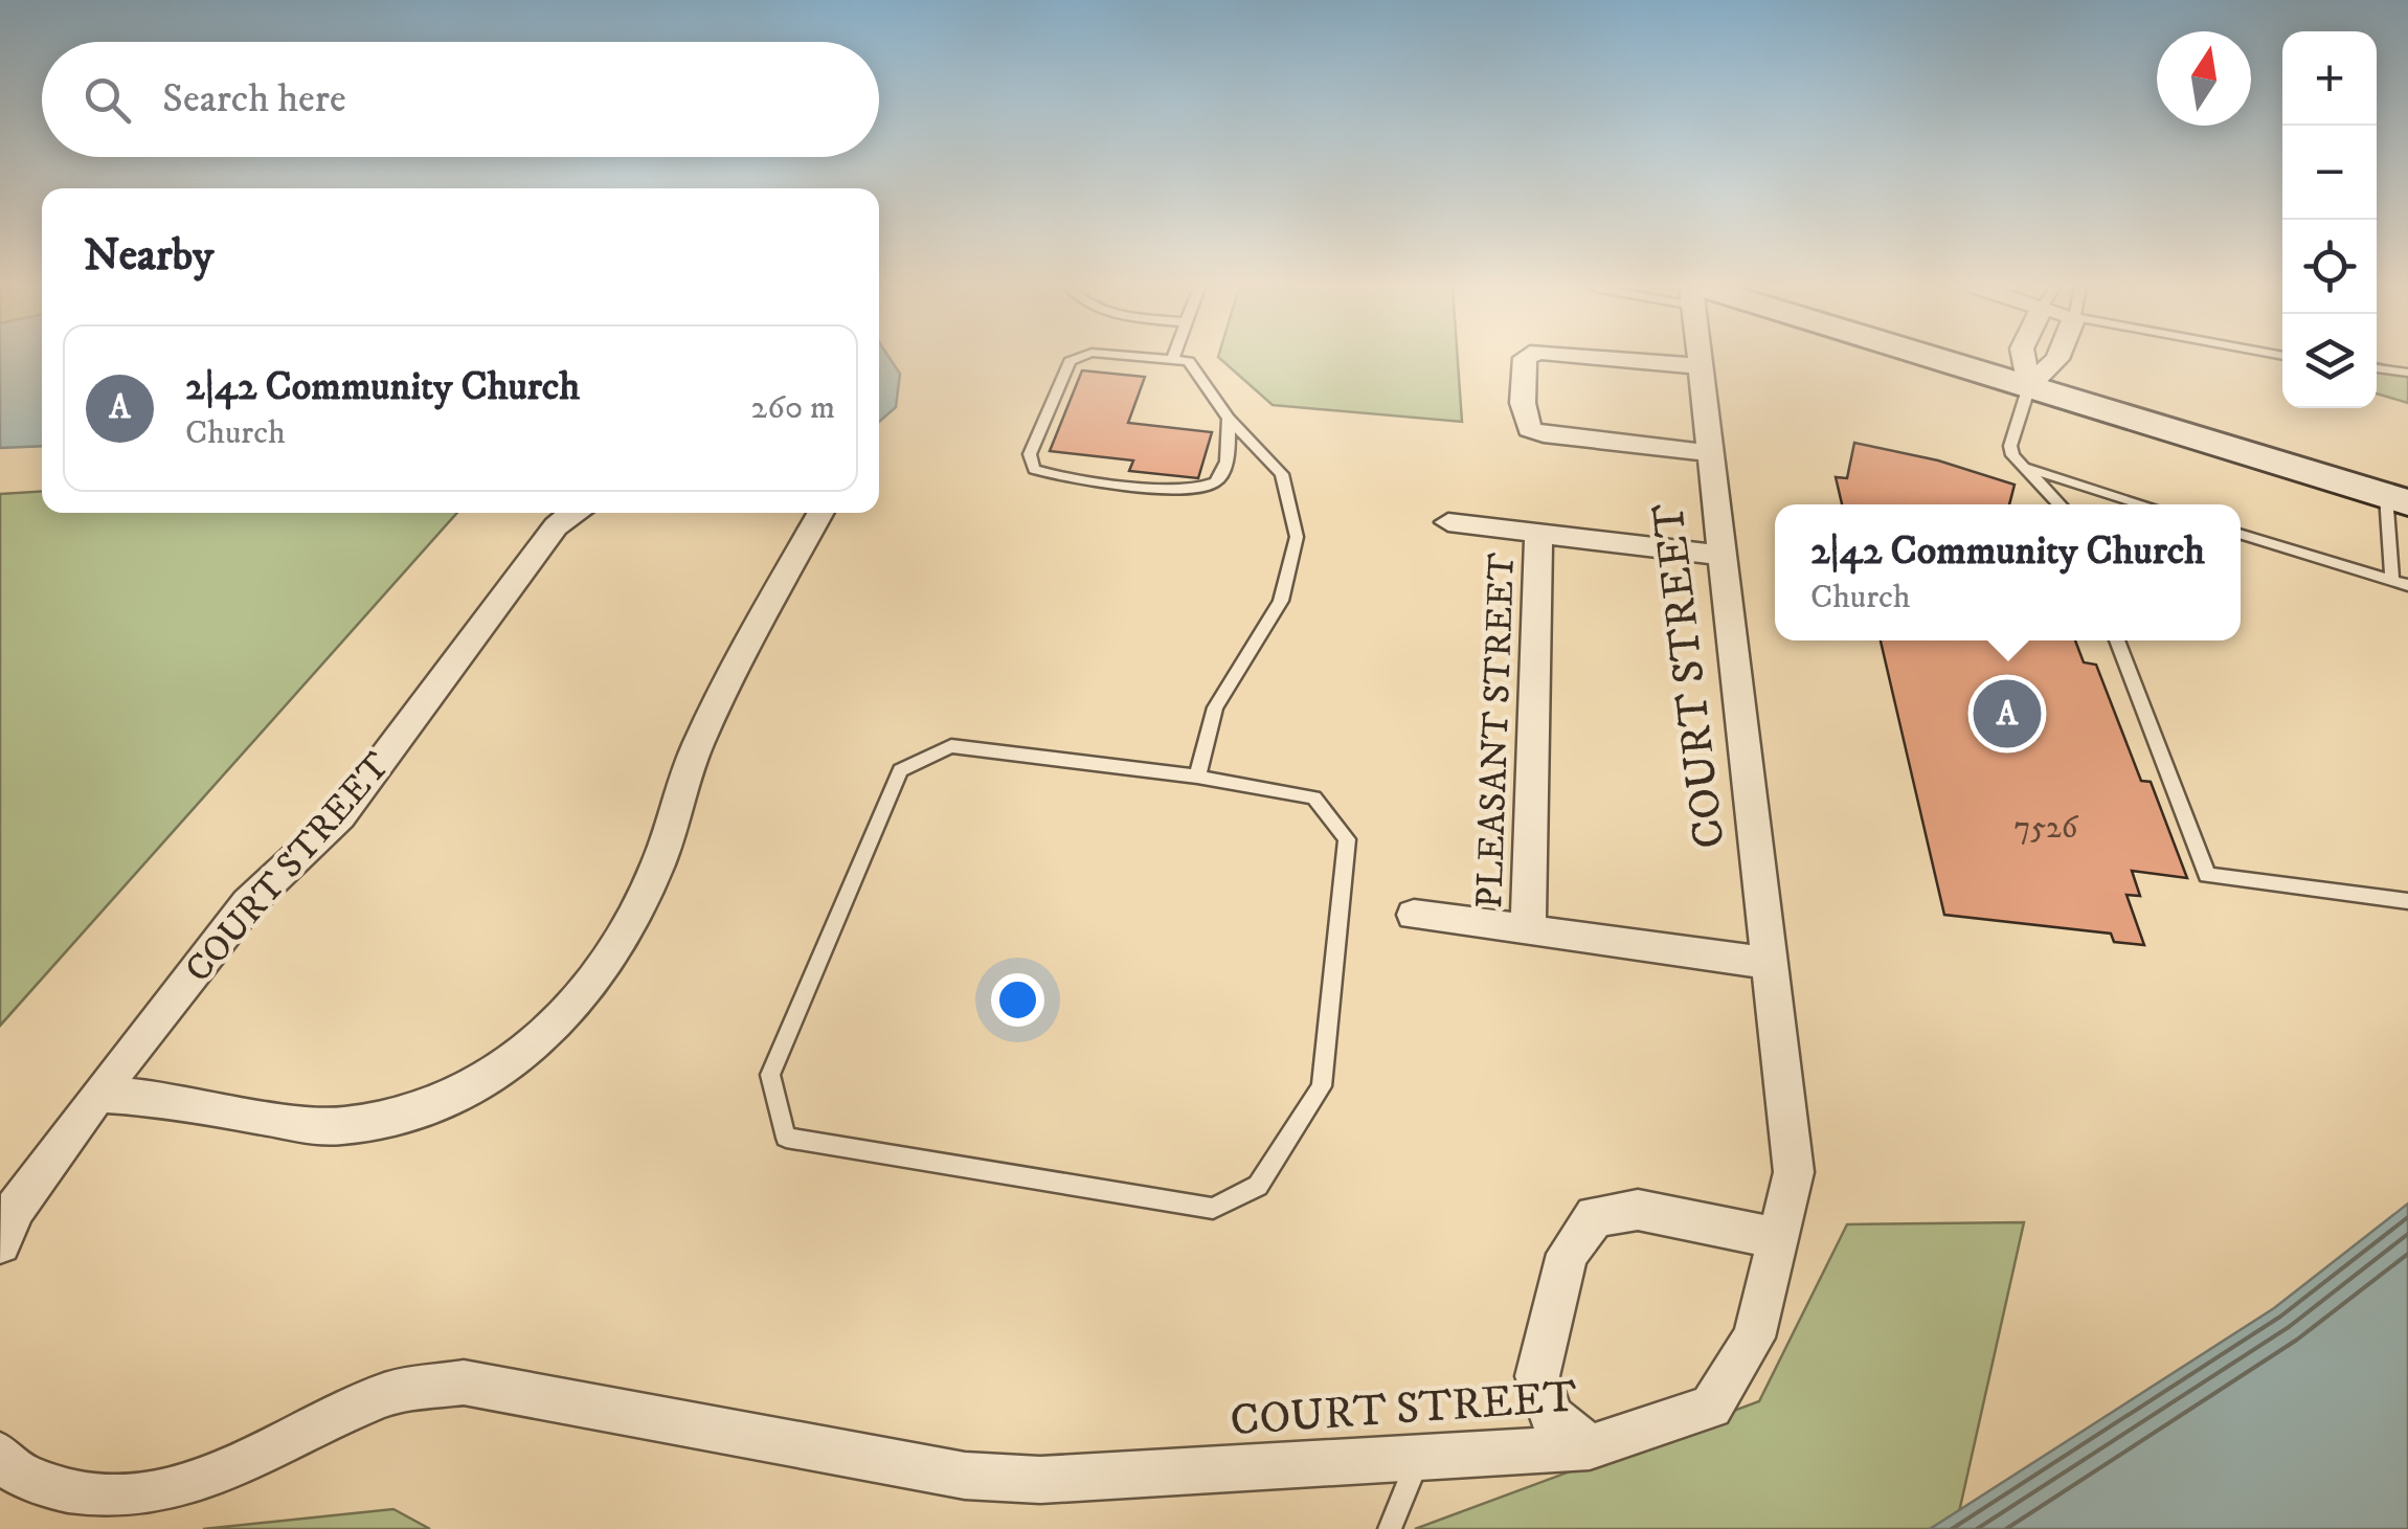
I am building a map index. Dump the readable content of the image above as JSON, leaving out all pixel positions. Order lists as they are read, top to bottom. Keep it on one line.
{"streets":{"street":["COURT STREET","PLEASANT STREET"]},"house_numbers":["7526"],"north":"top","page":{"map_buttons":["+","−"],"search":"Search here","heading":"Nearby","list":[{"mark":"A","name":"2|42 Community Church","note":"Church","value":"260 m"}],"popup":["2|42 Community Church","Church"],"pins":"A"}}
